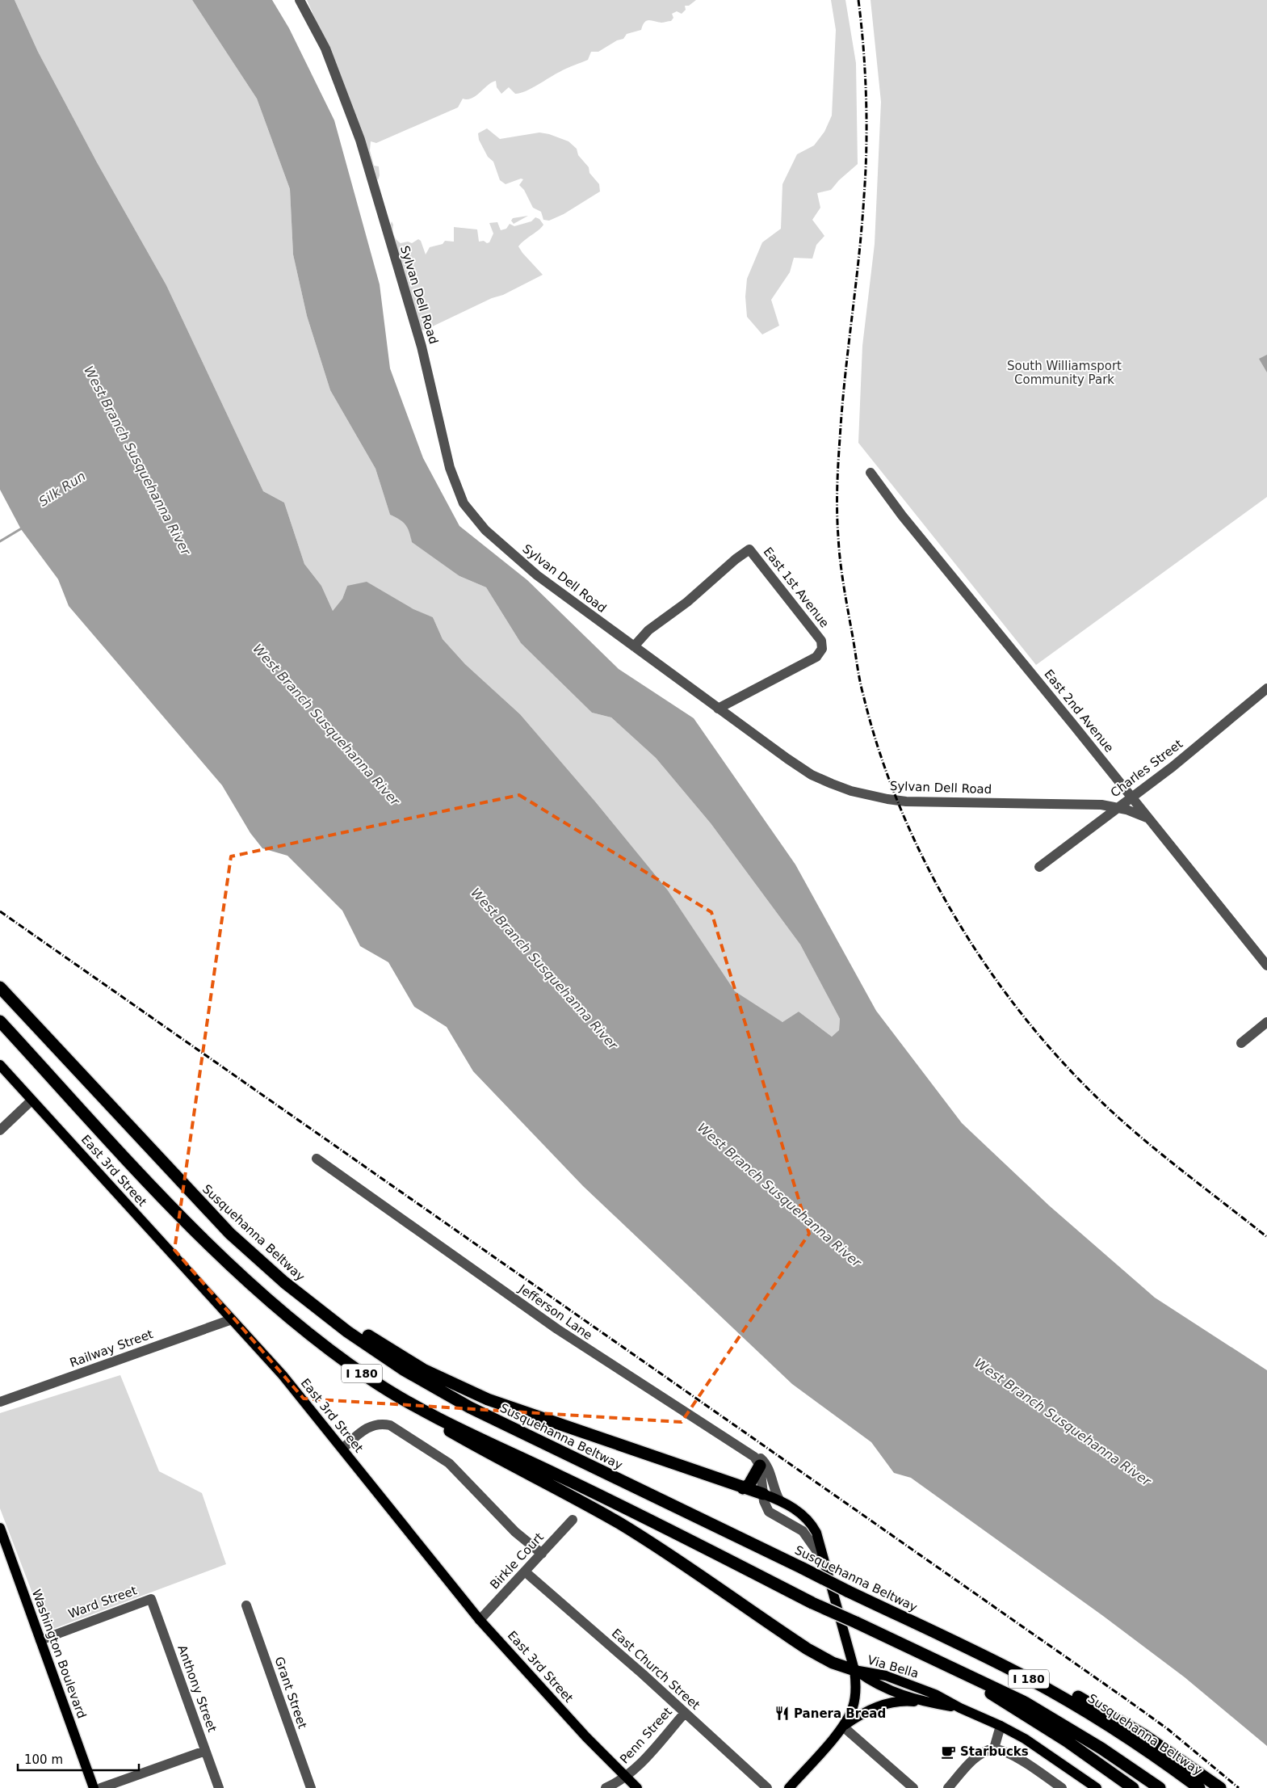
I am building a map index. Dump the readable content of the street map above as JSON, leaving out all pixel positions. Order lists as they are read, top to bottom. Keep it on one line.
{"streets":{"highway":["Susquehanna Beltway","I 180"],"main road":["East 3rd Street","Washington Boulevard","Via Bella"],"street":["Sylvan Dell Road","East 1st Avenue","East 2nd Avenue","Charles Street","Jefferson Lane","Railway Street","Birkle Court","Ward Street","East Church Street","Anthony Street","Grant Street","Penn Street"]},"crossings":[["Sylvan Dell Road","East 1st Avenue"],["Sylvan Dell Road","East 2nd Avenue"],["Sylvan Dell Road","Charles Street"],["East 2nd Avenue","Charles Street"],["East 3rd Street","Railway Street"],["East 3rd Street","Birkle Court"],["East 3rd Street","Penn Street"],["Birkle Court","East Church Street"],["Ward Street","Washington Boulevard"],["Ward Street","Anthony Street"],["East Church Street","Penn Street"]],"water":["West Branch Susquehanna River","Silk Run"],"parks":["South Williamsport Community Park"],"places":{"restaurant":["Panera Bread"],"cafe":["Starbucks"]},"scale_bar":"100 m"}
